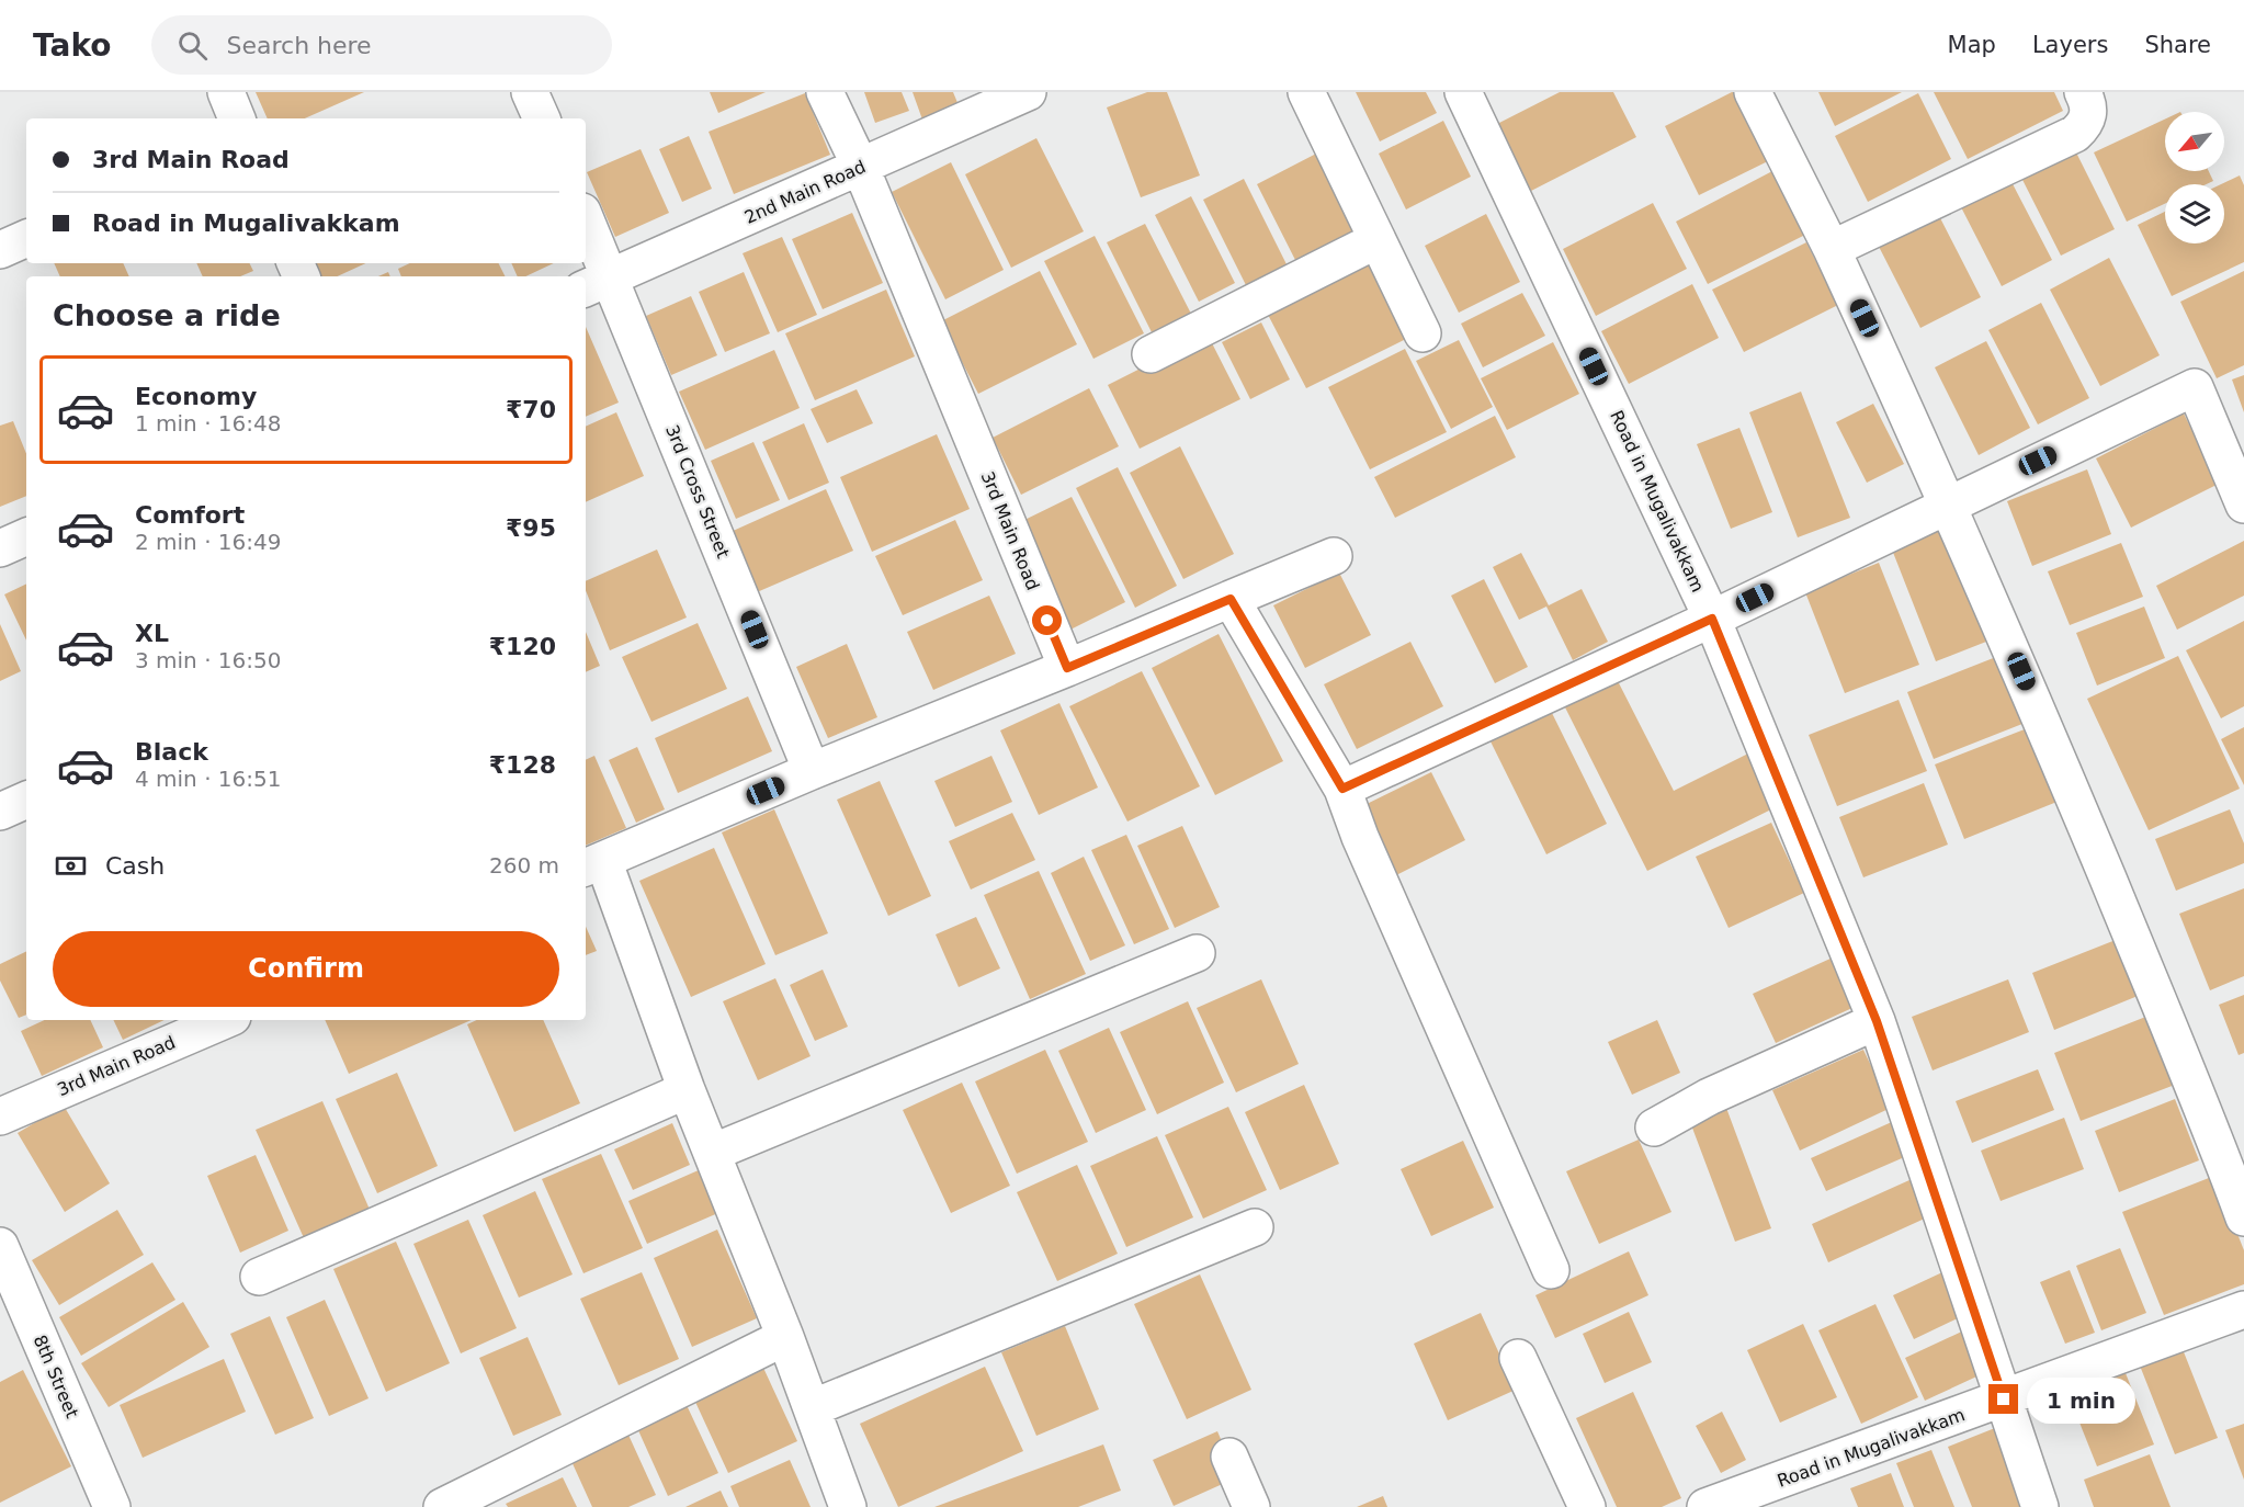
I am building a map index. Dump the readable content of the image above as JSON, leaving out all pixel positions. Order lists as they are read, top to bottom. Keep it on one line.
{"streets":{"street":["2nd Main Road","3rd Cross Street","Road in Mugalivakkam","3rd Main Road","8th Street"]},"crossings":[["2nd Main Road","3rd Cross Street"],["2nd Main Road","3rd Main Road"]],"north":"bottom left","page":{"header":"Tako","search":"Search here","nav":["Map","Layers","Share"],"banner":["3rd Main Road","Road in Mugalivakkam"],"heading":"Choose a ride","list":[{"name":"Economy","note":"1 min · 16:48","value":"₹70"},{"name":"Comfort","note":"2 min · 16:49","value":"₹95"},{"name":"XL","note":"3 min · 16:50","value":"₹120"},{"name":"Black","note":"4 min · 16:51","value":"₹128"}],"pay":["Cash","260 m"],"buttons":"Confirm","bubble":"1 min"}}
